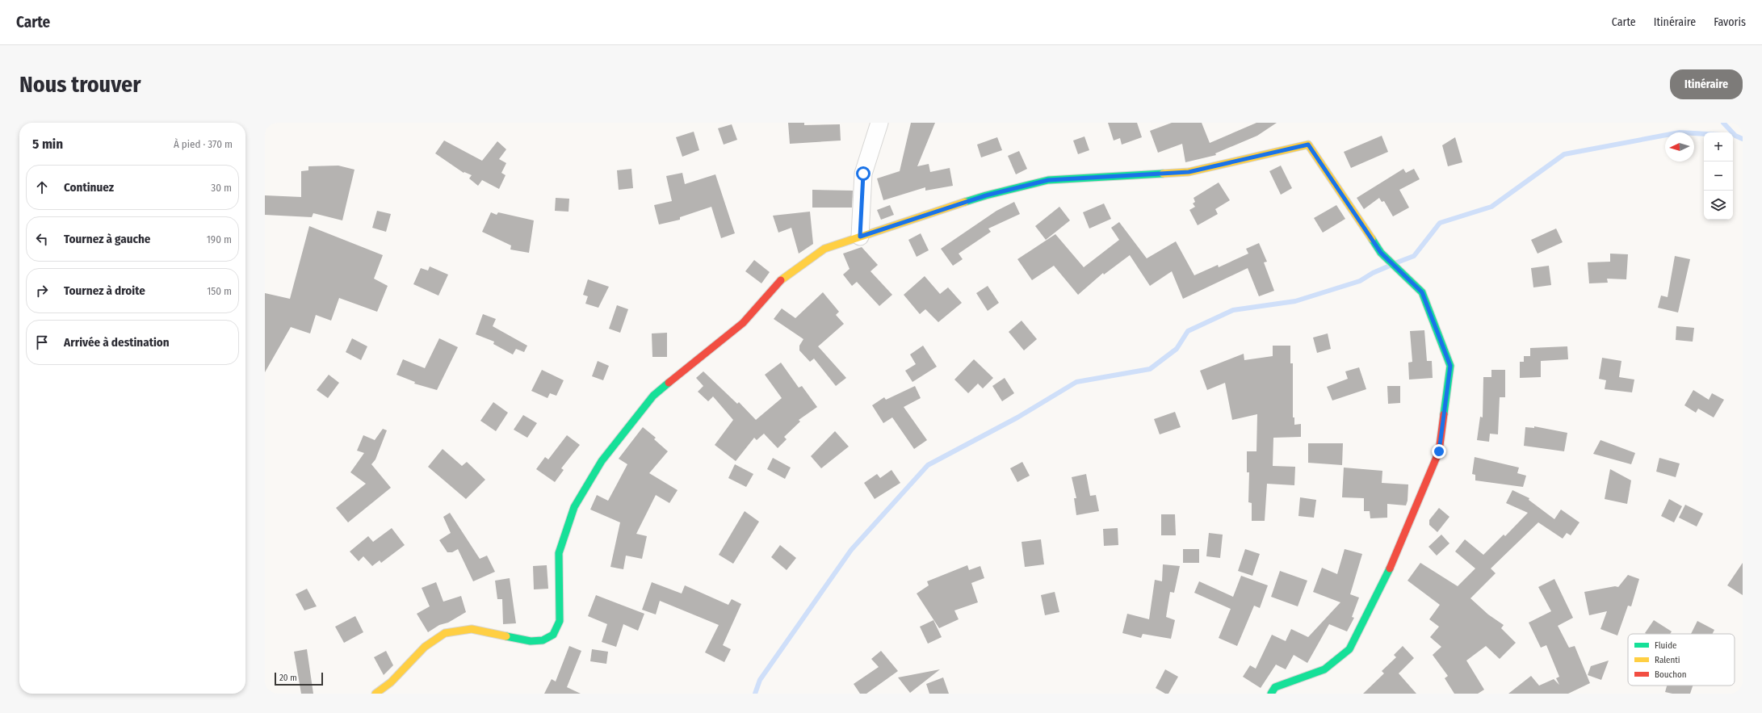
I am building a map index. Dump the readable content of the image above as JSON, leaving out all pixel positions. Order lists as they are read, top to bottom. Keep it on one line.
{"legend":["Fluide","Ralenti","Bouchon"],"scale_bar":"20 m","north":"left","page":{"header":"Carte","nav":["Carte","Itinéraire","Favoris"],"buttons":"Itinéraire","title":"Nous trouver","heading":["5 min","À pied · 370 m"],"map_buttons":["+","−"],"list":[["Continuez","30 m"],["Tournez à gauche","190 m"],["Tournez à droite","150 m"],"Arrivée à destination"],"scale":"20 m"}}
